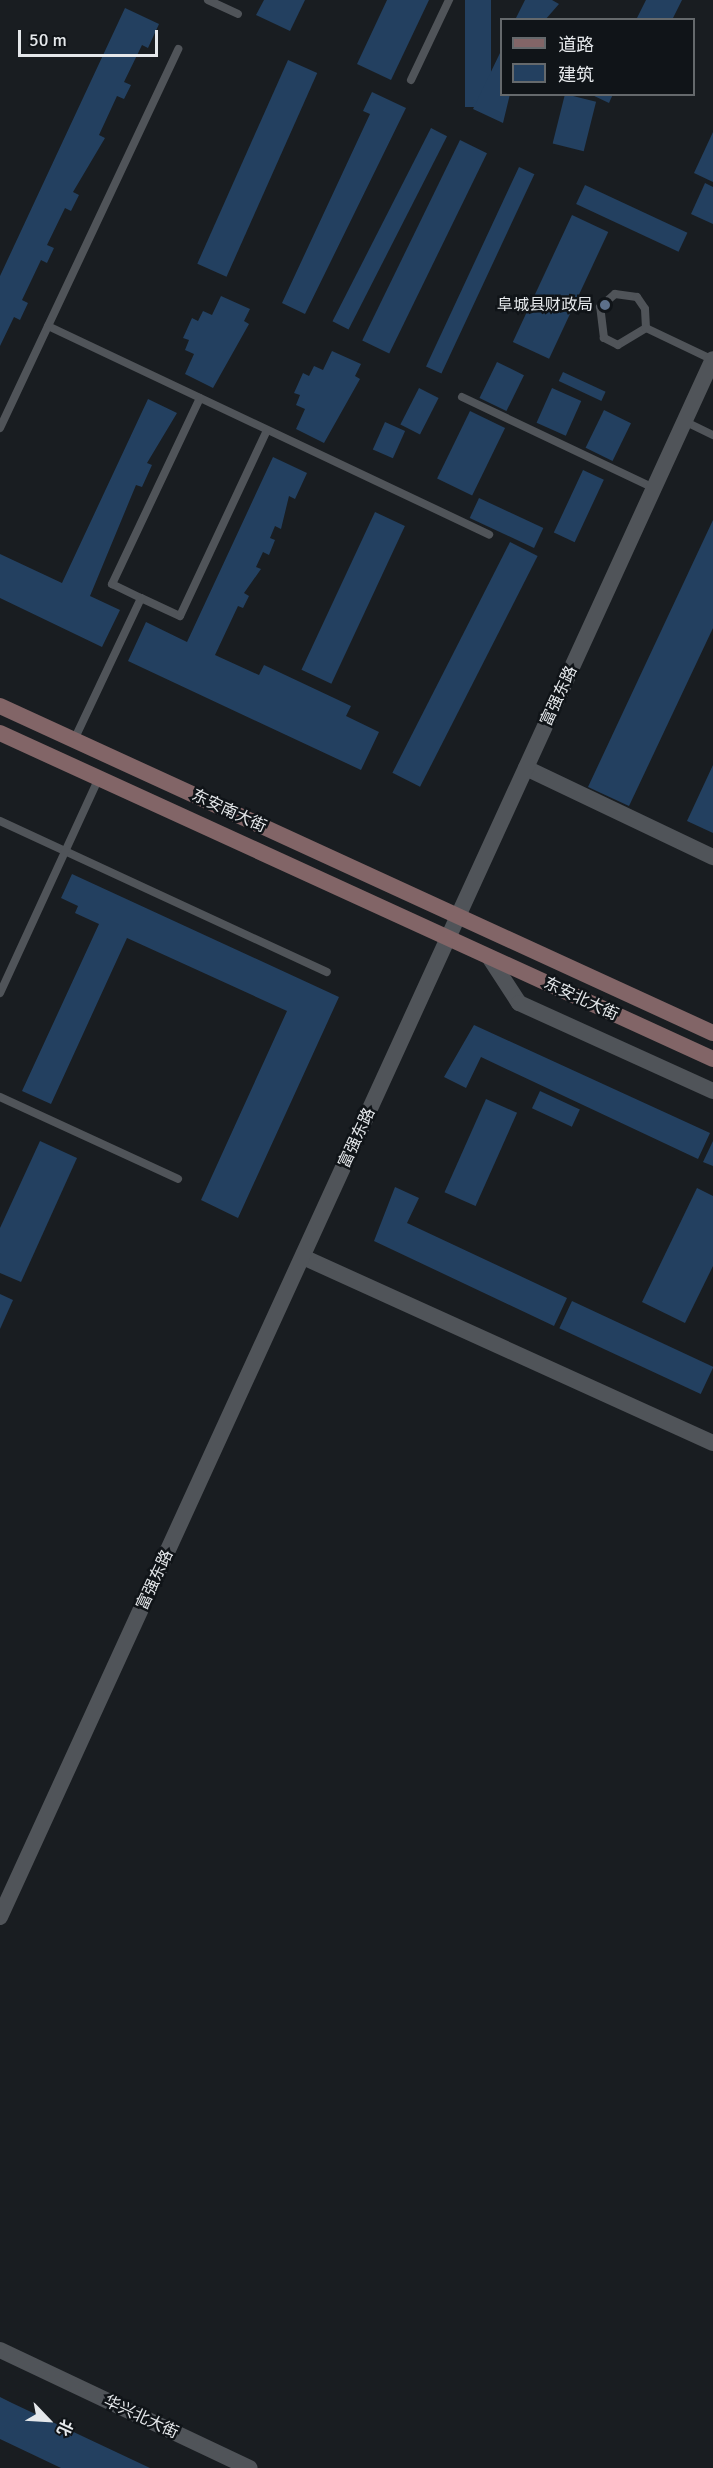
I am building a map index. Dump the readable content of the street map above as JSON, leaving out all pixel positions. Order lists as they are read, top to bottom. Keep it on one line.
{"streets":{"main road":["东安南大街","东安北大街"],"street":["富强东路","华兴北大街"]},"crossings":[["富强东路","东安南大街"],["富强东路","东安北大街"],["东安南大街","东安北大街"]],"places":["阜城县财政局"],"legend":["道路","建筑"],"scale_bar":"50 m","north":"bottom right"}
